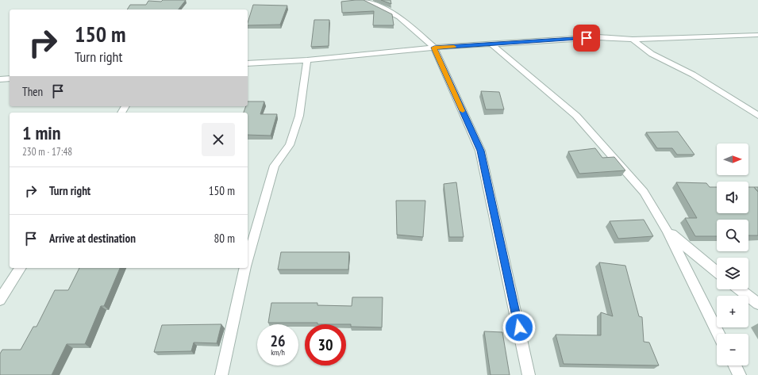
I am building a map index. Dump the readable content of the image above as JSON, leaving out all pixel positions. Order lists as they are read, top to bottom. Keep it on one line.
{"north":"right","page":{"turn":["150 m","Turn right"],"then":"Then","heading":["1 min","230 m · 17:48"],"map_buttons":["+","−"],"list":[{"name":"Turn right","value":"150 m"},{"name":"Arrive at destination","value":"80 m"}],"speed":"26 km/h","limit":"30"}}
